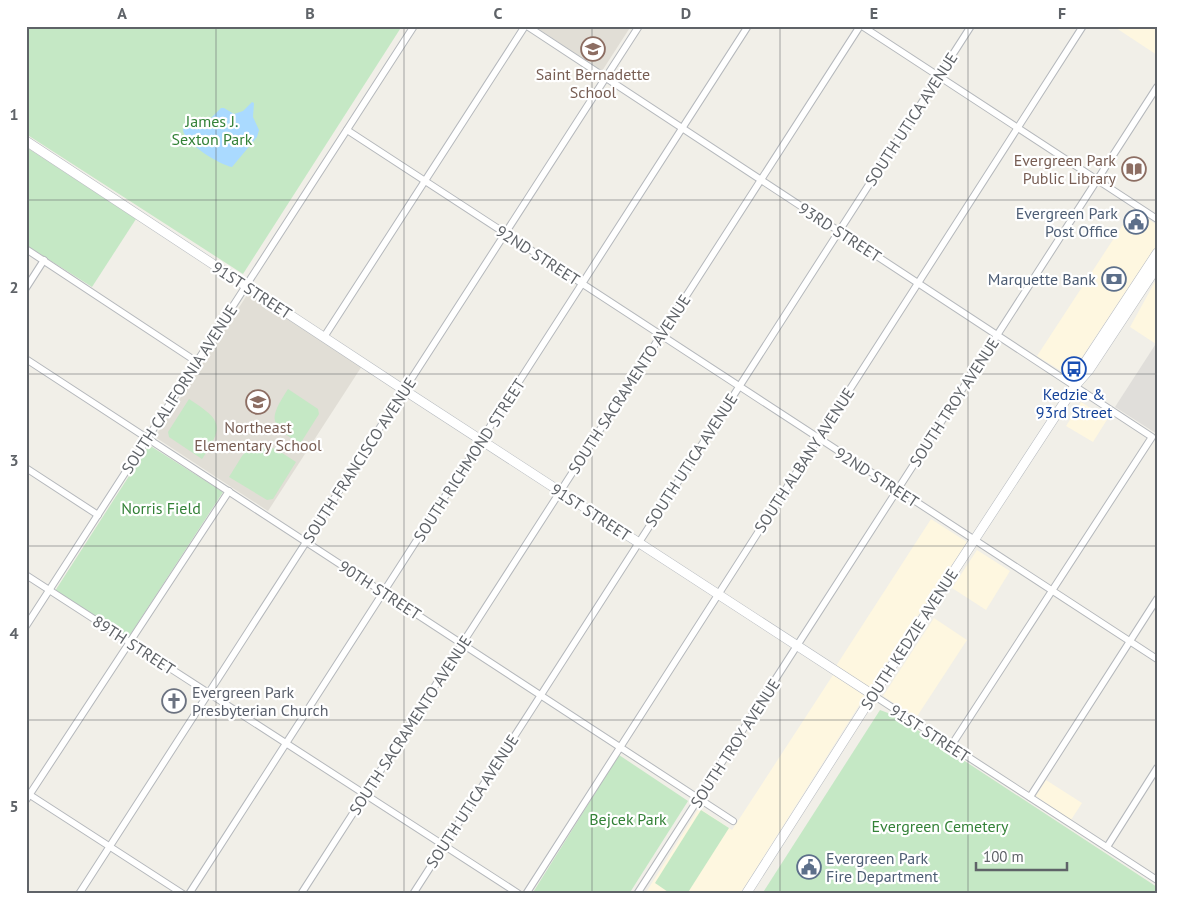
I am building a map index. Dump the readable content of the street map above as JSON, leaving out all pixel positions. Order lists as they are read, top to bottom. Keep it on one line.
{"streets":{"street":["SOUTH UTICA AVENUE","93RD STREET","92ND STREET","91ST STREET","SOUTH SACRAMENTO AVENUE","SOUTH CALIFORNIA AVENUE","SOUTH TROY AVENUE","SOUTH FRANCISCO AVENUE","SOUTH RICHMOND STREET","SOUTH ALBANY AVENUE","90TH STREET","SOUTH KEDZIE AVENUE","89TH STREET"]},"crossings":[["SOUTH UTICA AVENUE","93RD STREET"],["SOUTH UTICA AVENUE","92ND STREET"],["SOUTH UTICA AVENUE","91ST STREET"],["SOUTH UTICA AVENUE","90TH STREET"],["SOUTH UTICA AVENUE","89TH STREET"],["93RD STREET","92ND STREET"],["93RD STREET","SOUTH SACRAMENTO AVENUE"],["93RD STREET","SOUTH TROY AVENUE"],["93RD STREET","SOUTH FRANCISCO AVENUE"],["93RD STREET","SOUTH RICHMOND STREET"],["93RD STREET","SOUTH ALBANY AVENUE"],["93RD STREET","SOUTH KEDZIE AVENUE"],["92ND STREET","SOUTH SACRAMENTO AVENUE"],["92ND STREET","SOUTH CALIFORNIA AVENUE"],["92ND STREET","SOUTH TROY AVENUE"],["92ND STREET","SOUTH FRANCISCO AVENUE"],["92ND STREET","SOUTH RICHMOND STREET"],["92ND STREET","SOUTH ALBANY AVENUE"],["92ND STREET","SOUTH KEDZIE AVENUE"],["91ST STREET","SOUTH SACRAMENTO AVENUE"],["91ST STREET","SOUTH CALIFORNIA AVENUE"],["91ST STREET","SOUTH TROY AVENUE"],["91ST STREET","SOUTH FRANCISCO AVENUE"],["91ST STREET","SOUTH RICHMOND STREET"],["91ST STREET","SOUTH ALBANY AVENUE"],["91ST STREET","SOUTH KEDZIE AVENUE"],["SOUTH SACRAMENTO AVENUE","90TH STREET"],["SOUTH SACRAMENTO AVENUE","89TH STREET"],["SOUTH CALIFORNIA AVENUE","90TH STREET"],["SOUTH CALIFORNIA AVENUE","89TH STREET"],["SOUTH TROY AVENUE","90TH STREET"],["SOUTH FRANCISCO AVENUE","90TH STREET"],["SOUTH FRANCISCO AVENUE","89TH STREET"],["SOUTH RICHMOND STREET","90TH STREET"],["SOUTH RICHMOND STREET","89TH STREET"],["SOUTH ALBANY AVENUE","90TH STREET"]],"parks":["James J. Sexton Park","Norris Field","Bejcek Park","Evergreen Cemetery"],"places":{"school or university":["Saint Bernadette School","Northeast Elementary School"],"library":["Evergreen Park Public Library"],"public building":["Evergreen Park Post Office","Evergreen Park Fire Department"],"bank":["Marquette Bank"],"bus stop":["Kedzie & 93rd Street"],"church":["Evergreen Park Presbyterian Church"]},"scale_bar":"100 m","grid":{"columns":["A","B","C","D","E","F"],"rows":["1","2","3","4","5"]}}
